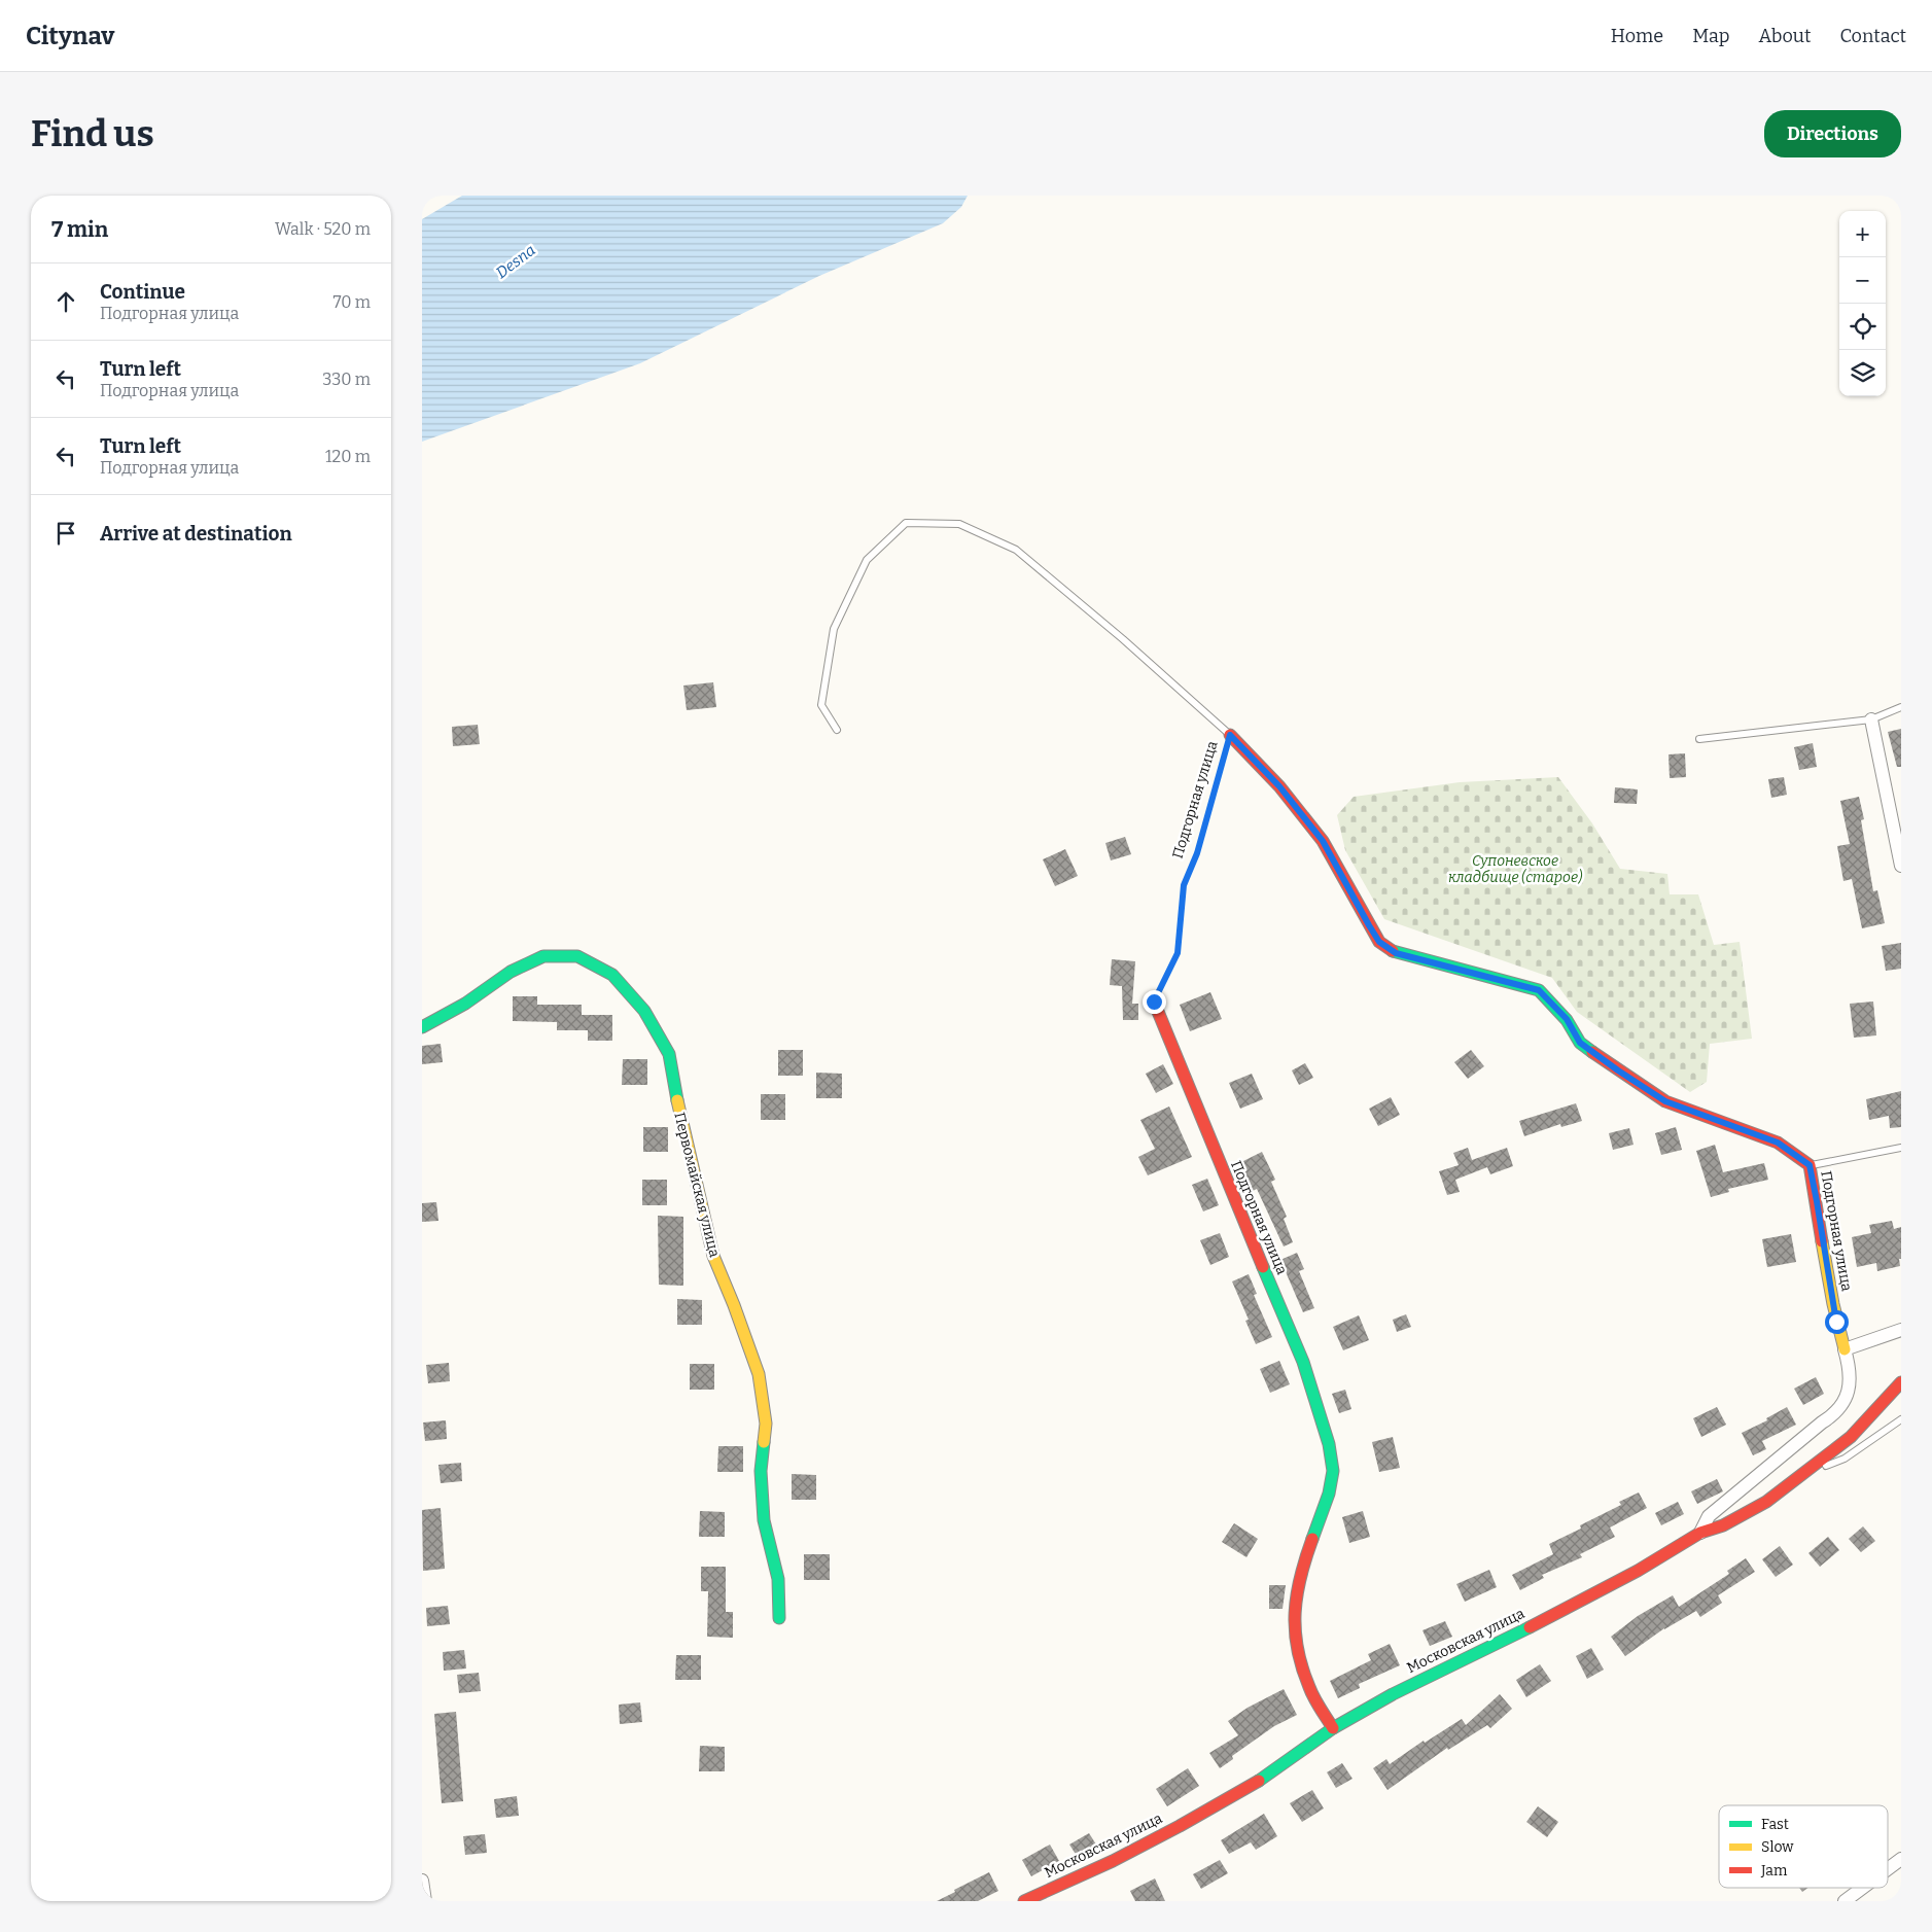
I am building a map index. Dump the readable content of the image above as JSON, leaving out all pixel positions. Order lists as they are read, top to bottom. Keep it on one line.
{"streets":{"street":["Подгорная улица","Первомайская улица","Московская улица"]},"crossings":[["Подгорная улица","Московская улица"]],"water":["Desna"],"parks":["Супоневское кладбище (старое)"],"legend":["Fast","Slow","Jam"],"page":{"header":"Citynav","nav":["Home","Map","About","Contact"],"buttons":"Directions","title":"Find us","heading":["7 min","Walk · 520 m"],"map_buttons":["+","−"],"list":[["Continue","Подгорная улица","70 m"],["Turn left","Подгорная улица","330 m"],["Turn left","Подгорная улица","120 m"],"Arrive at destination"]}}
